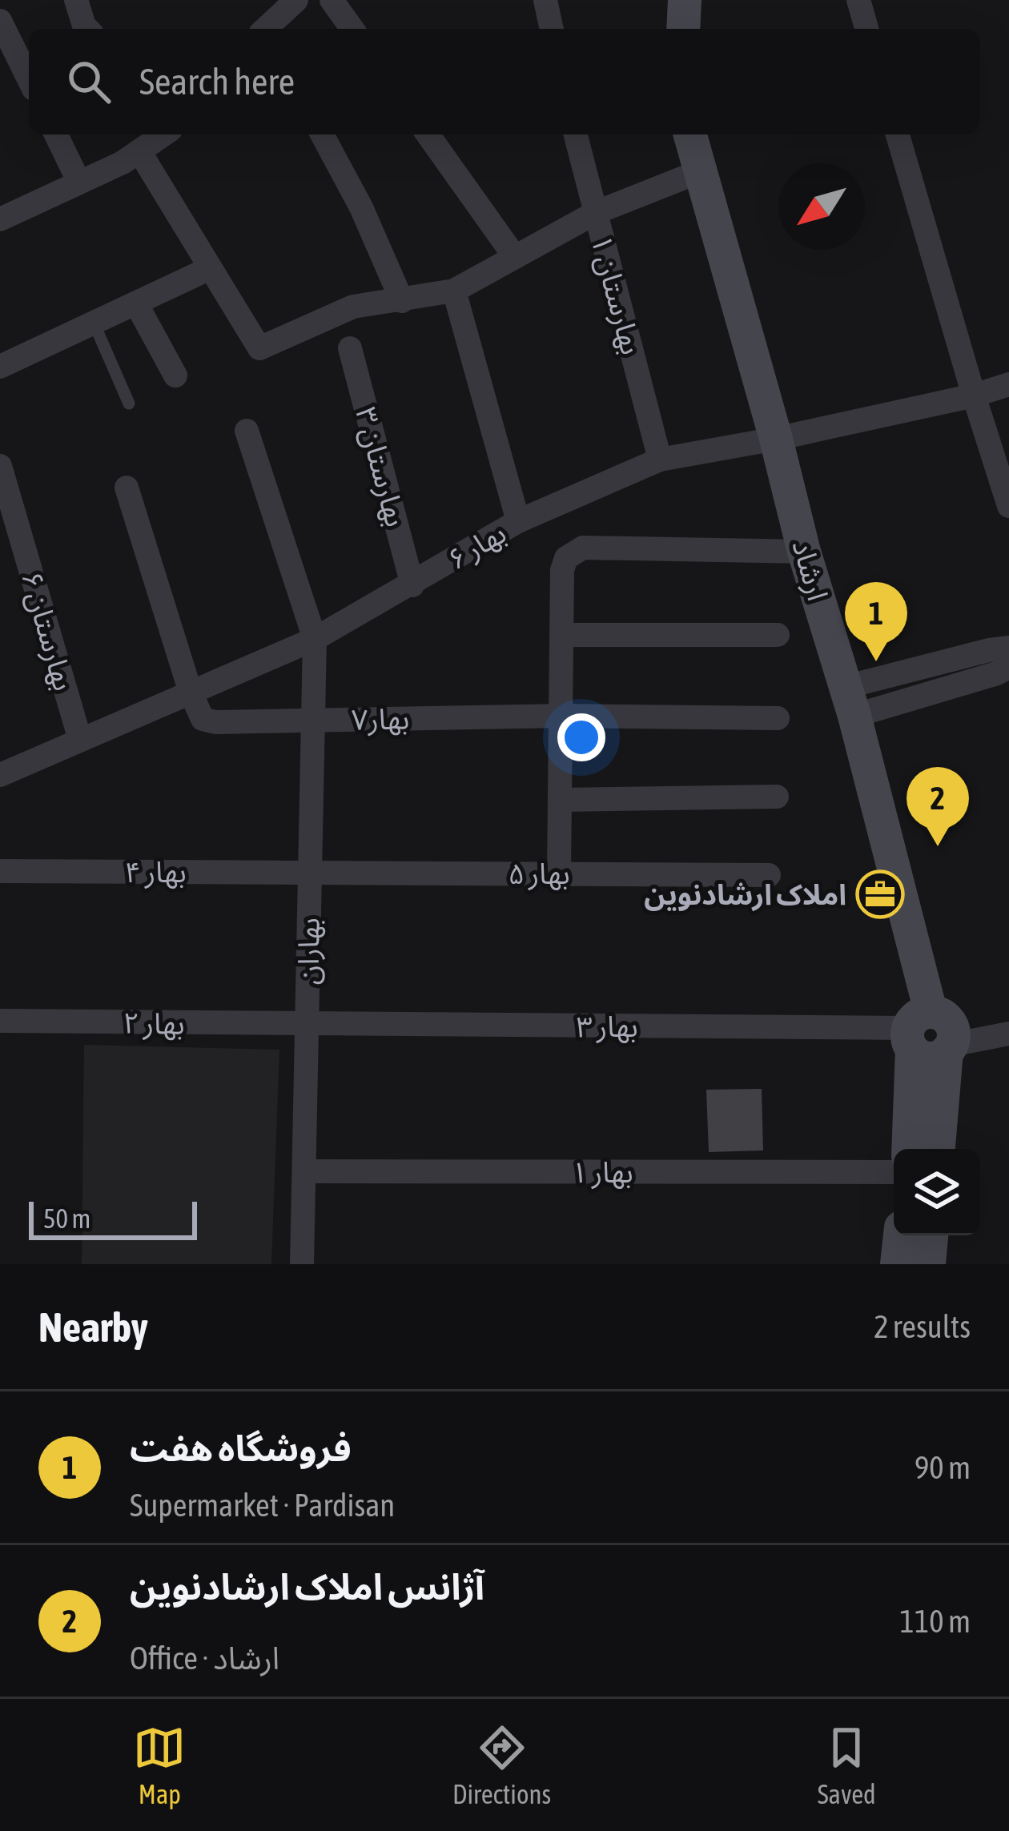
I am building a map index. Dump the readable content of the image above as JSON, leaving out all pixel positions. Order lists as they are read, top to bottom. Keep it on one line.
{"streets":{"main road":["ارشاد"],"street":["بهارستان ۱","بهارستان ۳","بهار ۶","بهارستان ۶","بهار۷","بهار ۴","بهار ۵","بهاران","بهار ۲","بهار ۳","بهار ۱"]},"crossings":[["بهارستان ۱","بهار ۶"],["بهارستان ۳","بهار ۶"],["بهار ۶","ارشاد"],["بهار ۶","بهارستان ۶"],["بهار ۶","بهاران"],["ارشاد","بهار ۳"],["بهار۷","بهاران"],["بهار ۴","بهار ۵"],["بهار ۴","بهاران"],["بهار ۵","بهاران"],["بهاران","بهار ۲"],["بهاران","بهار ۳"],["بهاران","بهار ۱"],["بهار ۲","بهار ۳"]],"places":{"office":["املاک ارشادنوین"]},"scale_bar":"50 m","north":"bottom left","page":{"search":"Search here","pins":["1","2"],"scale":"50 m","heading":["Nearby","2 results"],"list":[{"mark":"1","name":"فروشگاه هفت","note":"Supermarket · Pardisan","value":"90 m"},{"mark":"2","name":"آژانس املاک ارشادنوین","note":"Office · ارشاد","value":"110 m"}],"nav":["Map","Directions","Saved"]}}
